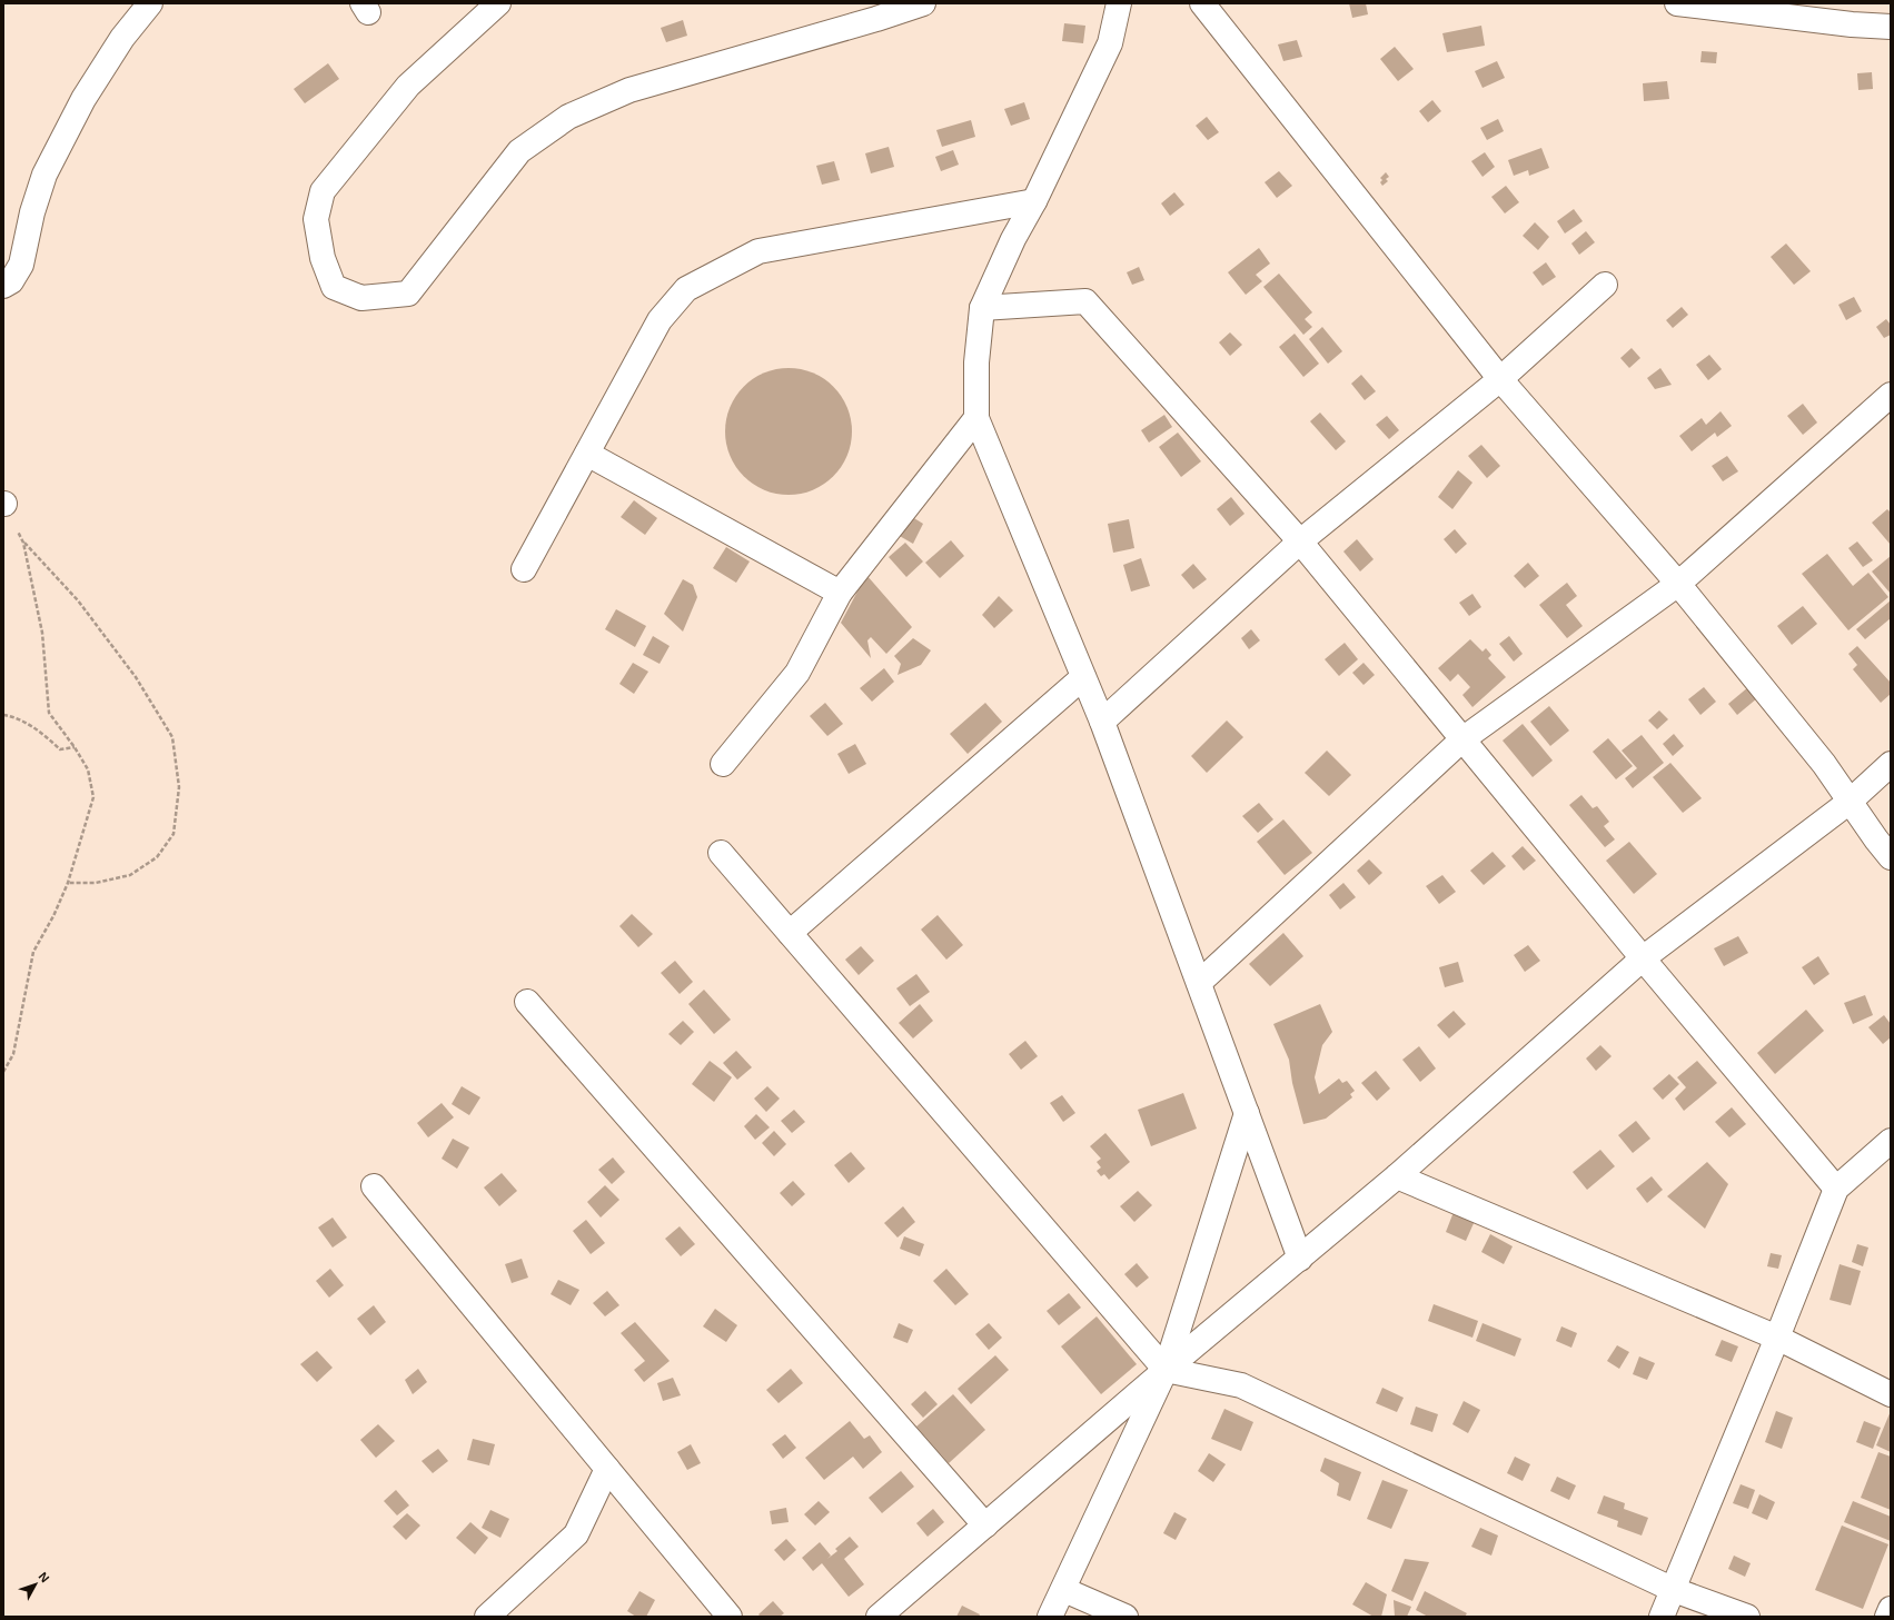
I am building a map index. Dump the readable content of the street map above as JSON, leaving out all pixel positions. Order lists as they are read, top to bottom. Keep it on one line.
{"north":"top right"}
